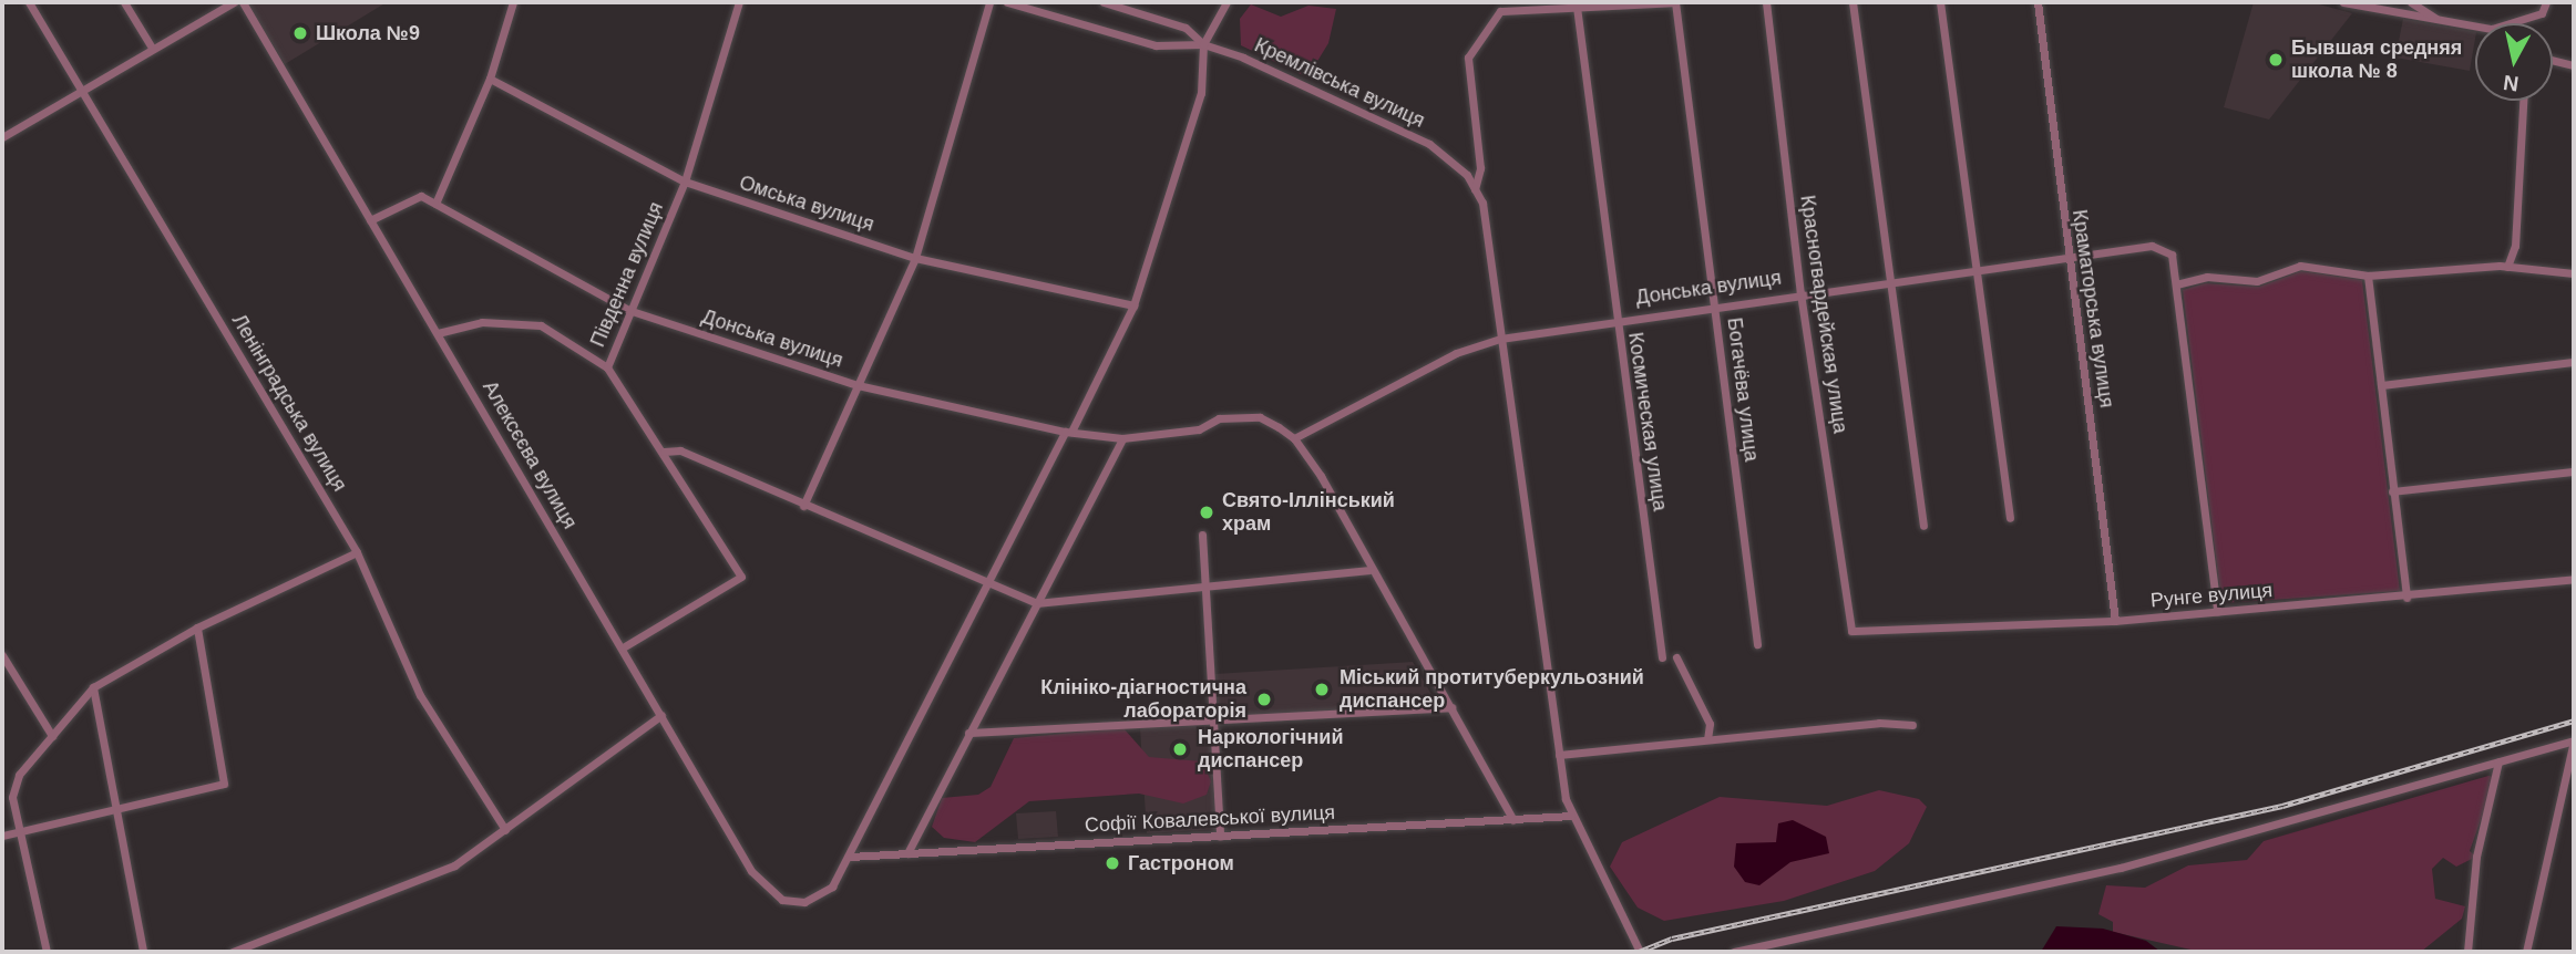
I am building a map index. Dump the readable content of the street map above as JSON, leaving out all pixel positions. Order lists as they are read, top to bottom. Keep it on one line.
{"streets":{"street":["Кремлівська вулиця","Омська вулиця","Південна вулиця","Донська вулиця","Краматорська вулиця","Красногвардейская улица","Богачёва улица","Ленінградська вулиця","Космическая улица","Алексєєва вулиця","Рунге вулиця","Софії Ковалевської вулиця"]},"crossings":[["Кремлівська вулиця","Донська вулиця"],["Омська вулиця","Південна вулиця"],["Південна вулиця","Донська вулиця"],["Південна вулиця","Алексєєва вулиця"],["Донська вулиця","Краматорська вулиця"],["Донська вулиця","Красногвардейская улица"],["Донська вулиця","Богачёва улица"],["Донська вулиця","Космическая улица"],["Краматорська вулиця","Рунге вулиця"],["Красногвардейская улица","Рунге вулиця"],["Алексєєва вулиця","Софії Ковалевської вулиця"]],"places":["Школа №9","Бывшая средняя школа № 8","Свято-Іллінський храм","Міський протитуберкульозний диспансер","Клініко-діагностична лабораторія","Наркологічний диспансер","Гастроном"],"north":"bottom"}
